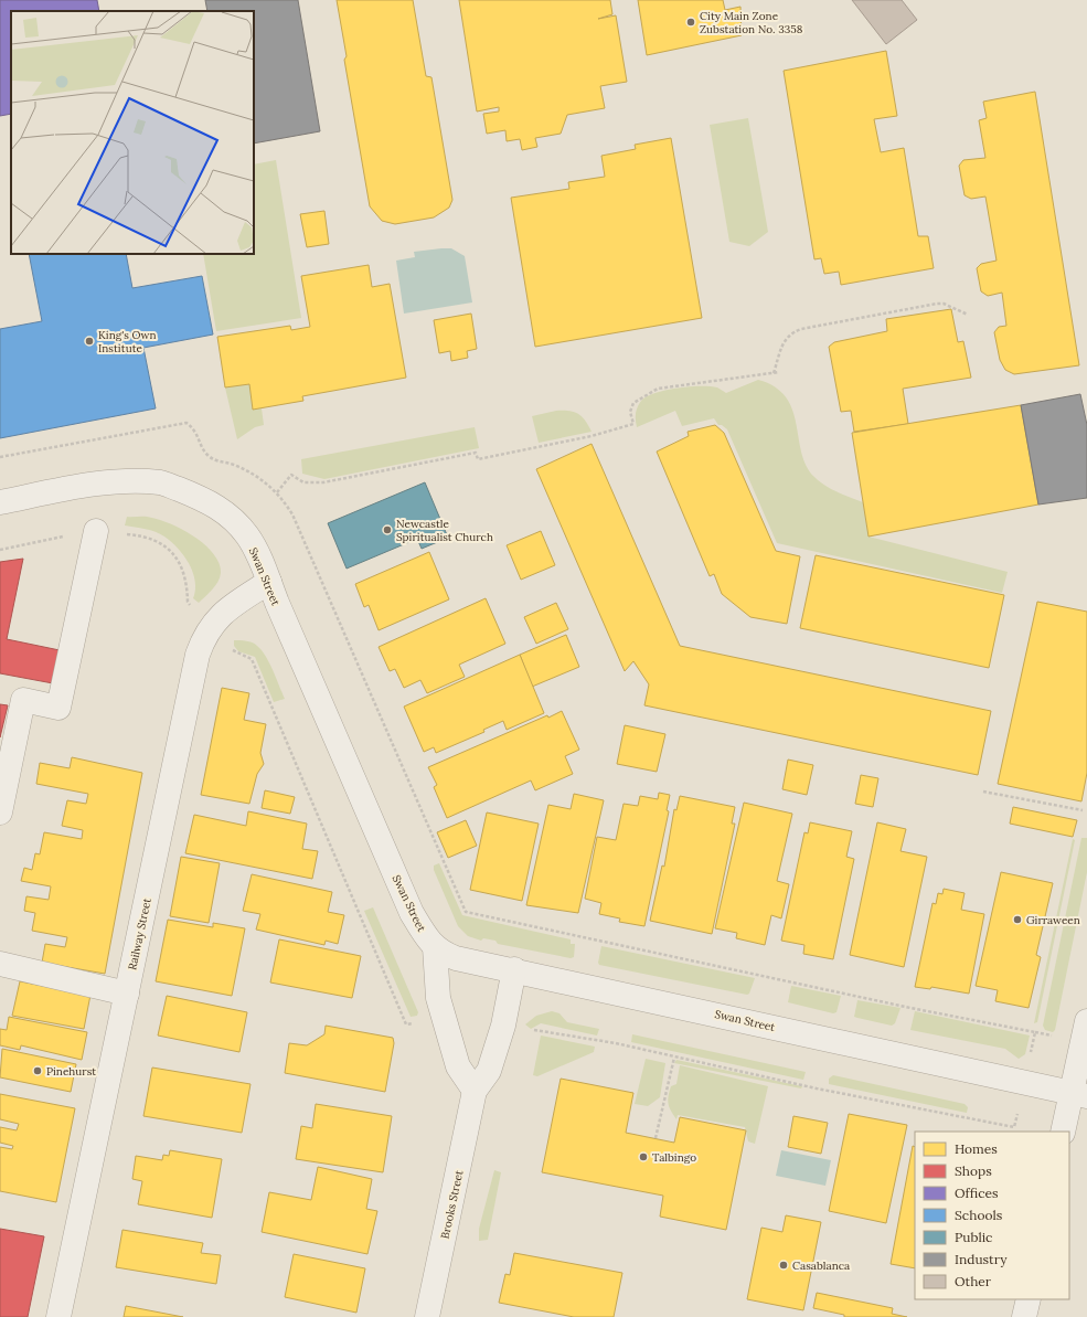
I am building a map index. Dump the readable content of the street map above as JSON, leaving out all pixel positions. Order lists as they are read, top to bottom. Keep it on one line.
{"streets":{"street":["Swan Street","Railway Street","Brooks Street"]},"crossings":[["Swan Street","Railway Street"],["Swan Street","Brooks Street"]],"places":["City Main Zone Zubstation No. 3358","King's Own Institute","Newcastle Spiritualist Church","Girraween","Pinehurst","Talbingo","Casablanca"],"legend":["Homes","Shops","Offices","Schools","Public","Industry","Other"]}
